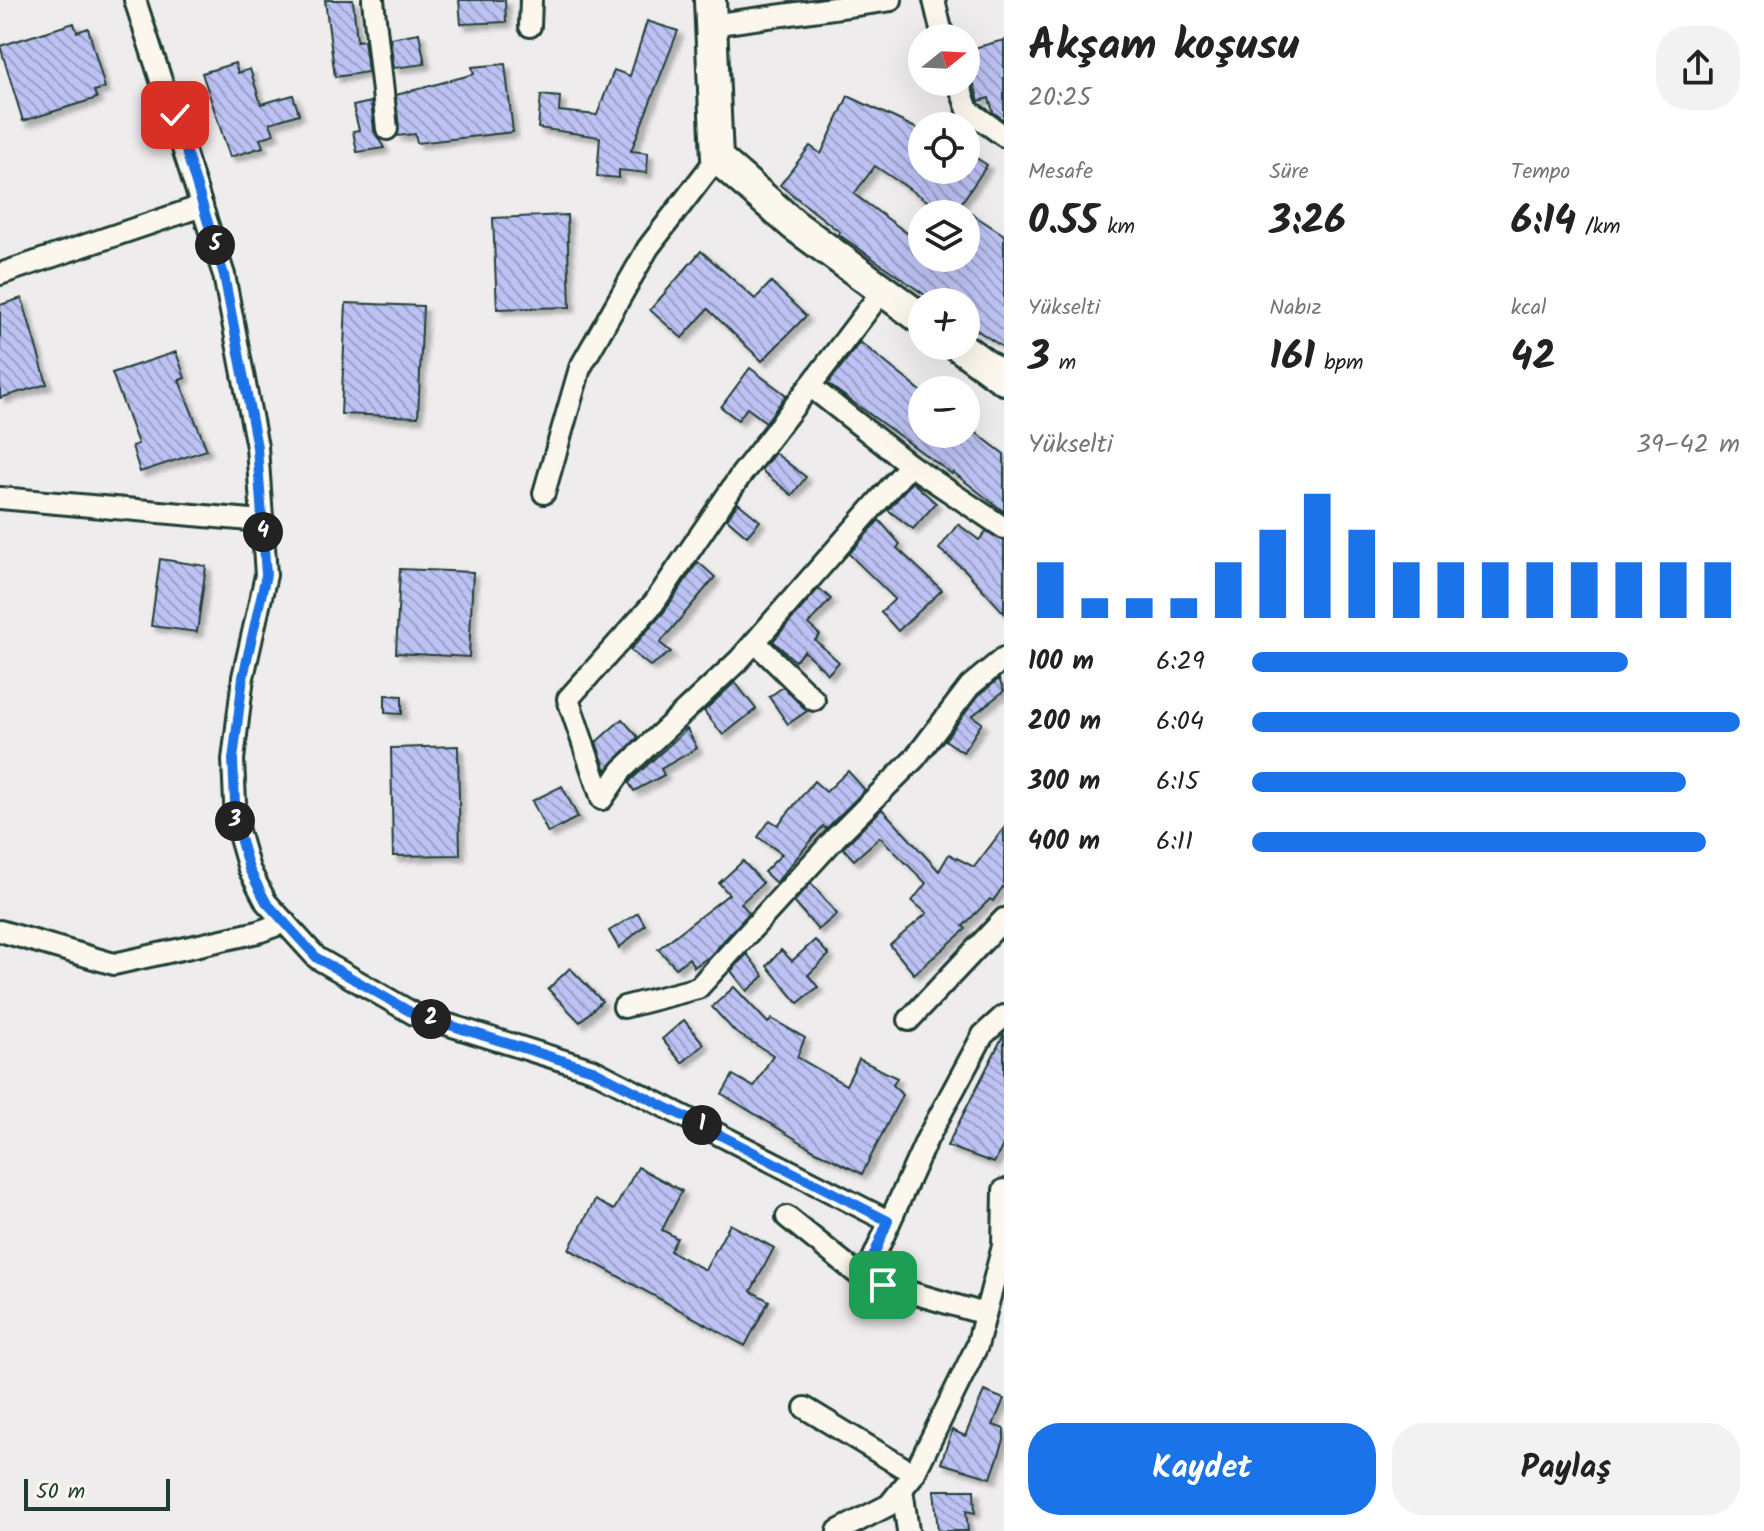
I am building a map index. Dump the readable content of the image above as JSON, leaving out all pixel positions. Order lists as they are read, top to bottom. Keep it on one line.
{"scale_bar":"50 m","north":"right","page":{"heading":["Akşam koşusu","20:25"],"map_buttons":["+","−"],"stats":[["Mesafe","0.55 km"],["Süre","3:26"],["Tempo","6:14 /km"],["Yükselti","3 m"],["Nabız","161 bpm"],["kcal","42"]],"pins":["5","4","3","2","1"],"chart":["Yükselti","39–42 m"],"list":[{"name":"100 m","note":"6:29"},{"name":"200 m","note":"6:04"},{"name":"300 m","note":"6:15"},{"name":"400 m","note":"6:11"}],"buttons":["Kaydet","Paylaş"],"scale":"50 m"}}
